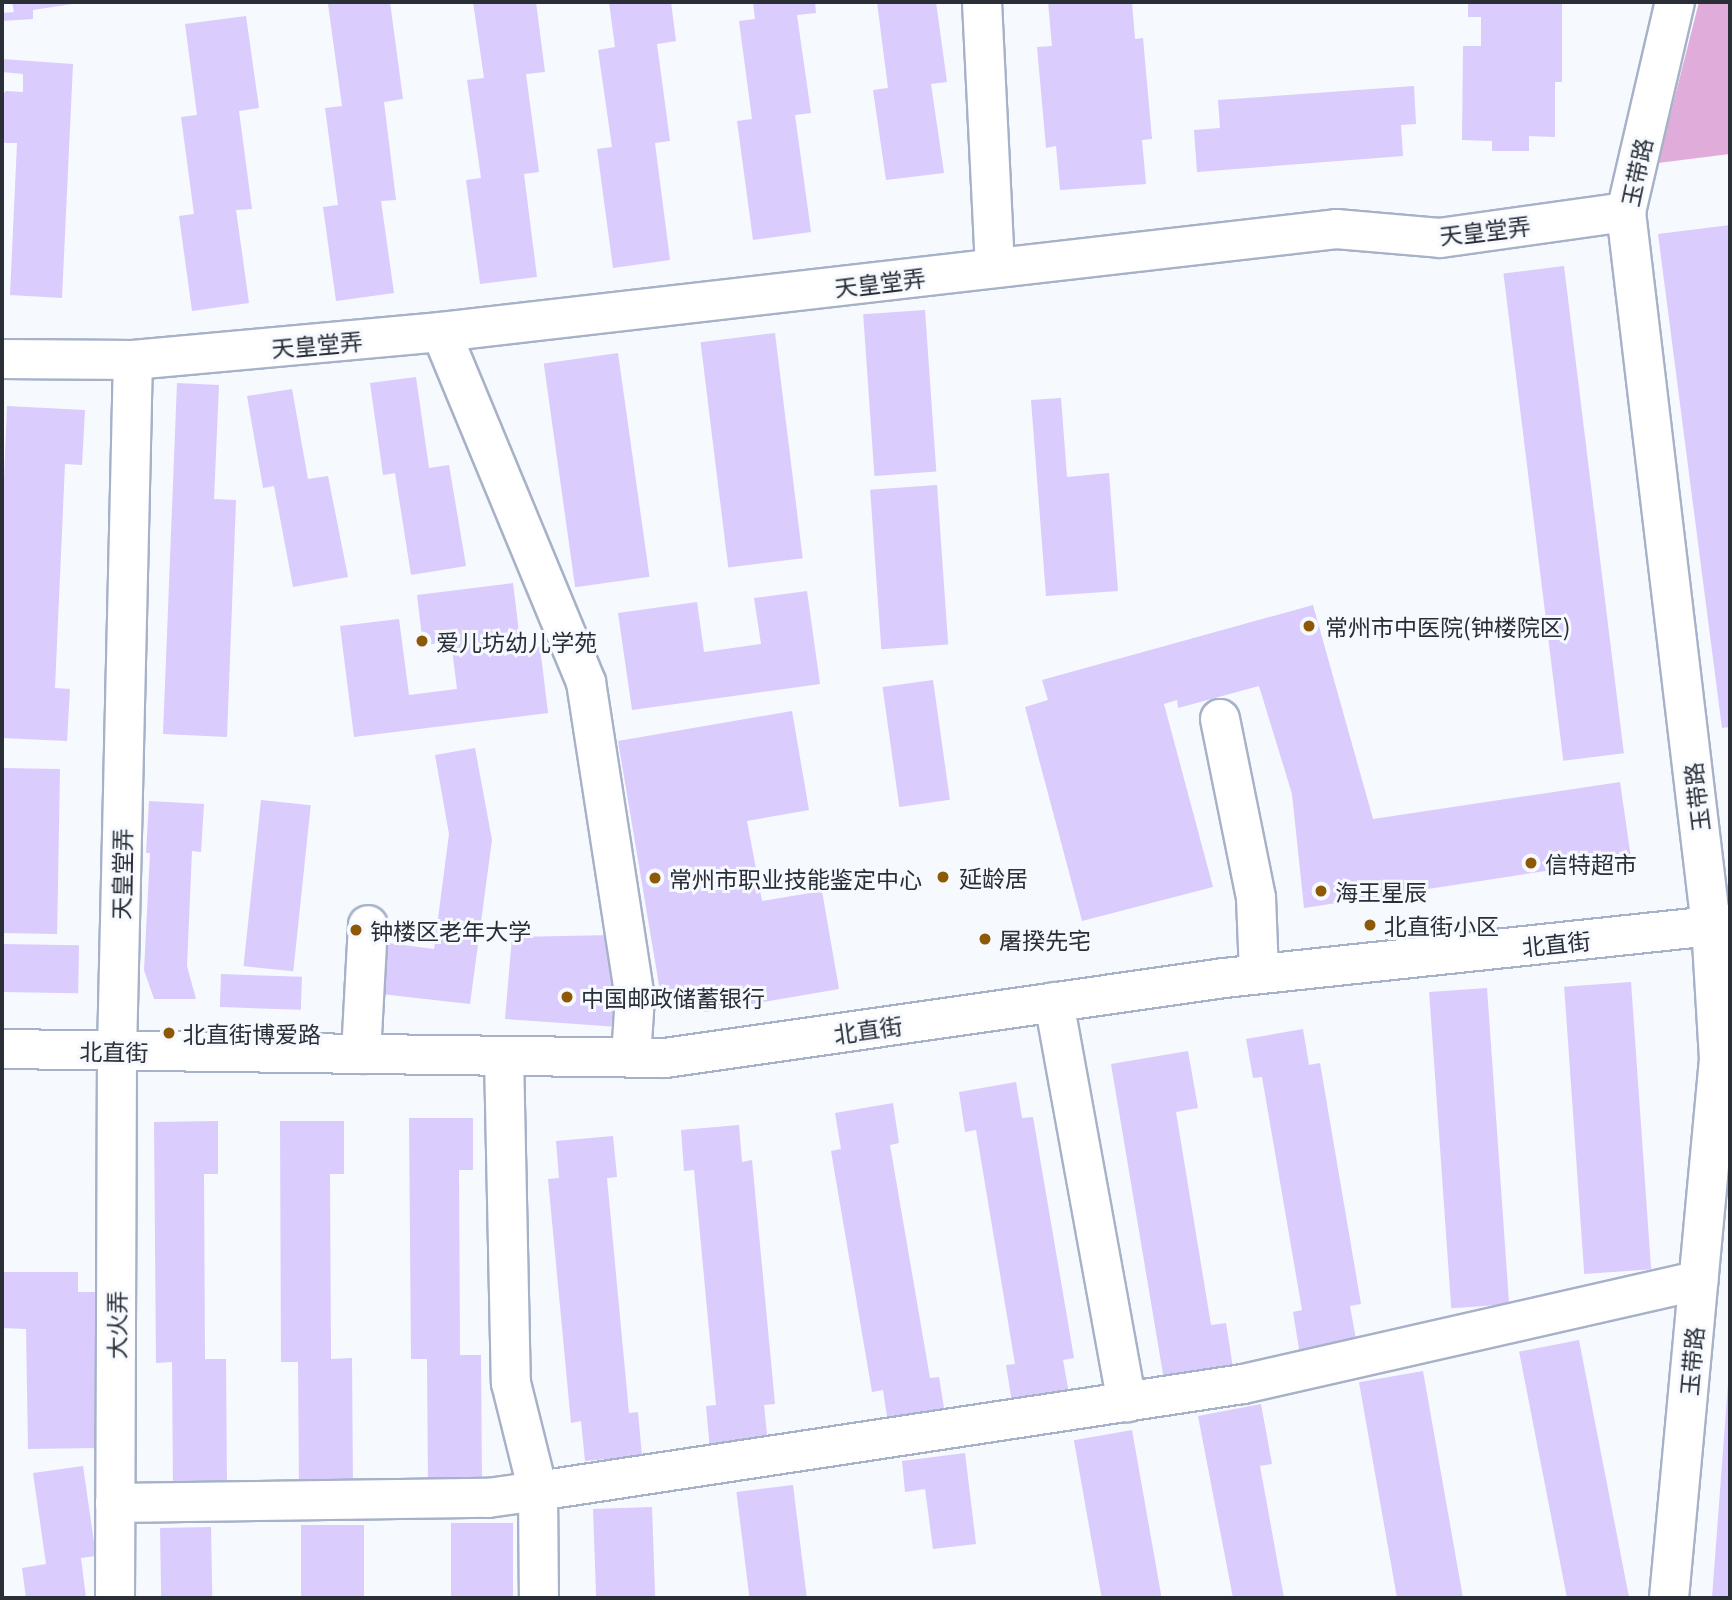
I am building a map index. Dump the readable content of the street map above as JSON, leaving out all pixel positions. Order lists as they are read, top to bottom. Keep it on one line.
{"streets":{"street":["玉带路","天皇堂弄","北直街","大火弄"]},"crossings":[["玉带路","天皇堂弄"],["玉带路","北直街"],["天皇堂弄","北直街"],["天皇堂弄","大火弄"],["北直街","大火弄"]],"places":["常州市中医院(钟楼院区)","爱儿坊幼儿学苑","信特超市","延龄居","常州市职业技能鉴定中心","海王星辰","北直街小区","钟楼区老年大学","屠揆先宅","中国邮政储蓄银行","北直街博爱路"]}
